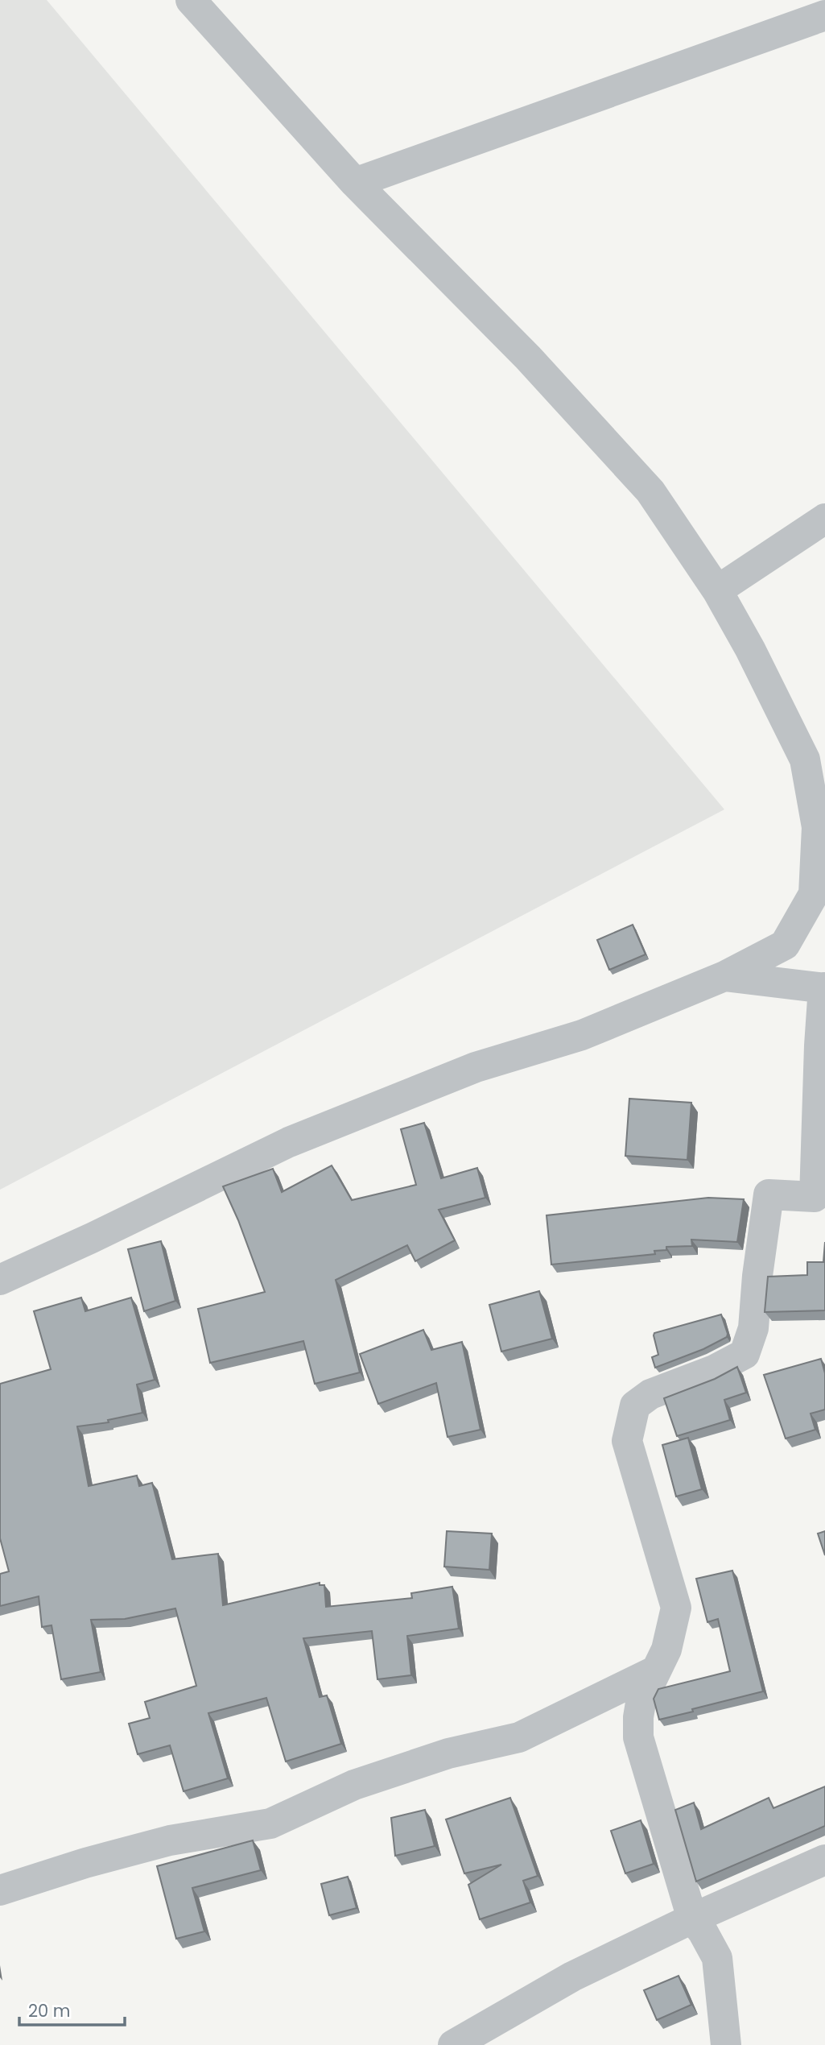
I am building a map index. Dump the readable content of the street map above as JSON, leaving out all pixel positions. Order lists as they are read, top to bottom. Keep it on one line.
{"scale_bar":"20 m"}
